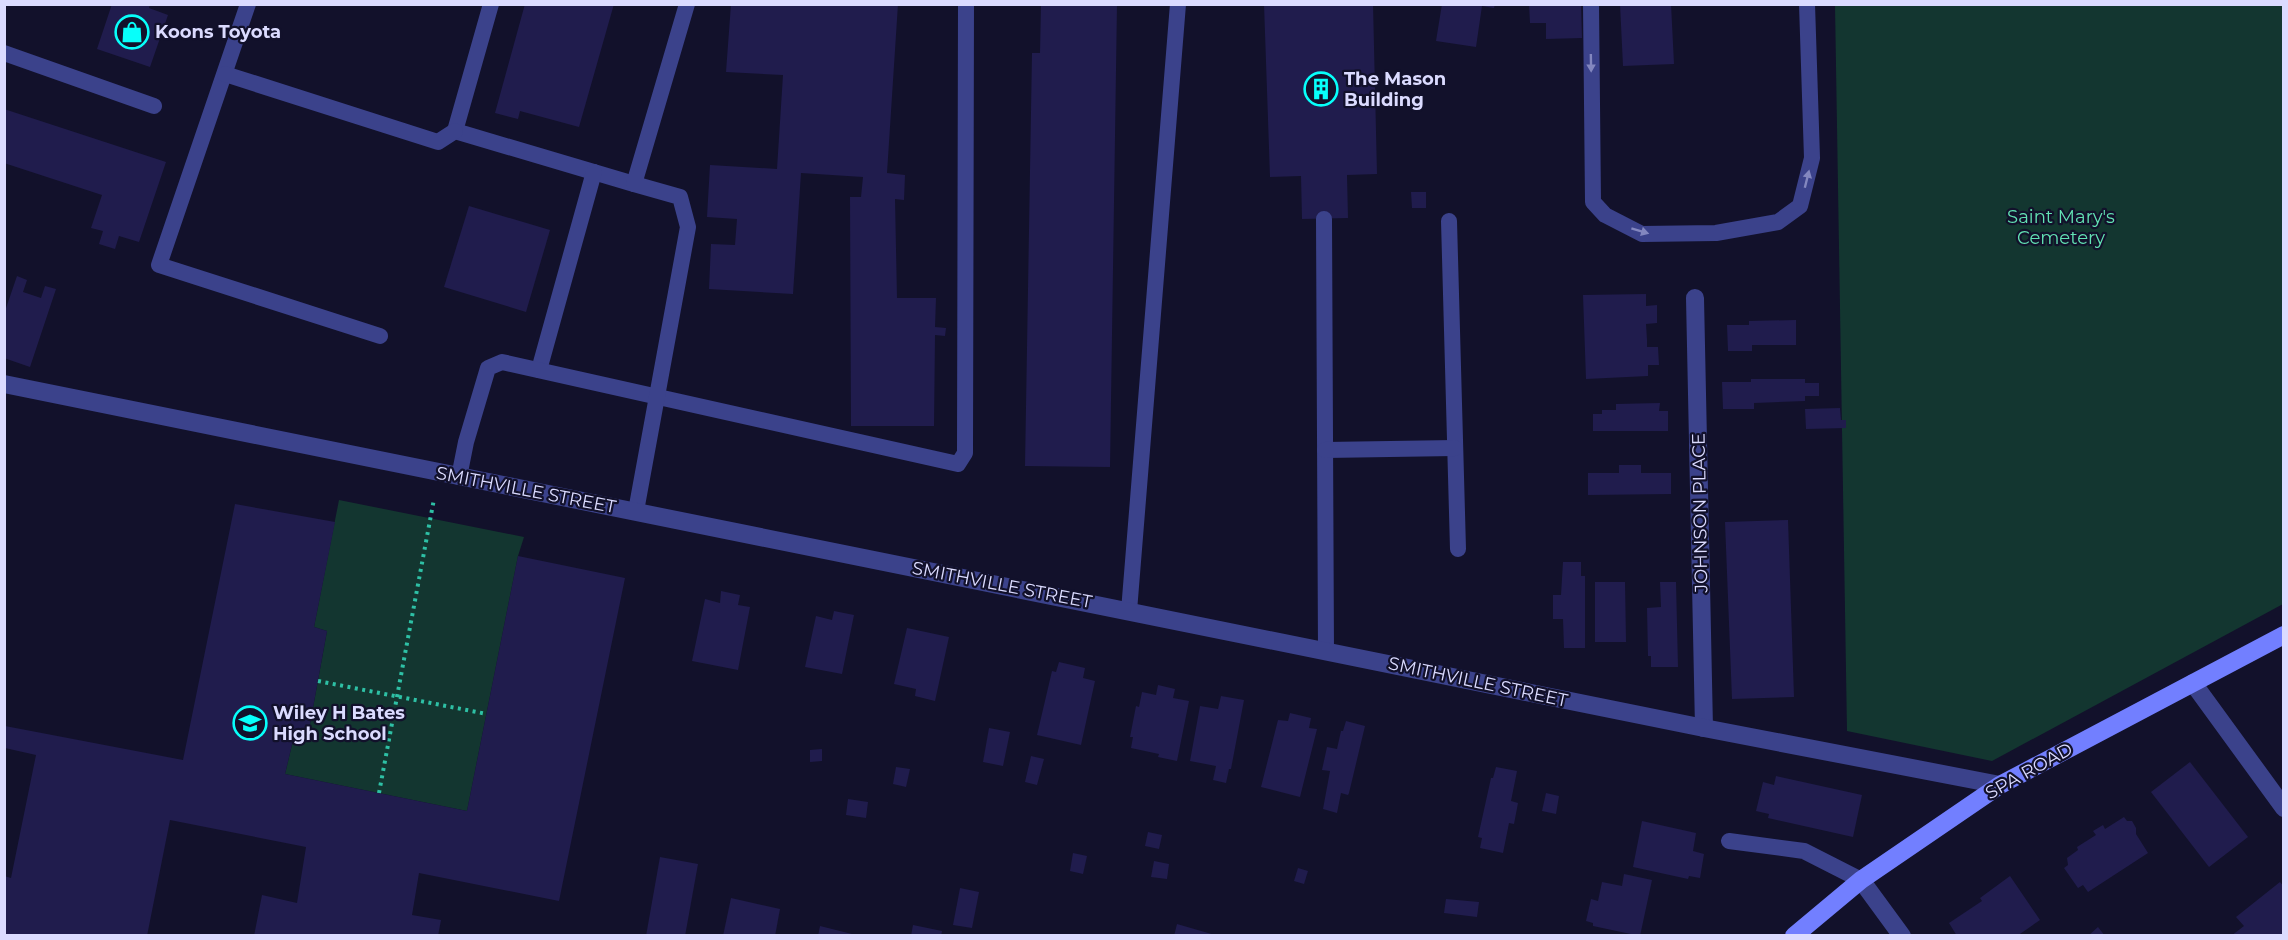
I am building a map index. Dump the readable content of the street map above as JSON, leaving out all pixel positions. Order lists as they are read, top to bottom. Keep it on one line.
{"streets":{"main road":["SPA ROAD"],"street":["SMITHVILLE STREET","JOHNSON PLACE"]},"crossings":[["SMITHVILLE STREET","JOHNSON PLACE"],["SMITHVILLE STREET","SPA ROAD"]],"parks":["Saint Mary's Cemetery"],"places":{"shop":["Koons Toyota"],"building":["The Mason Building"],"school or university":["Wiley H Bates High School"]}}
